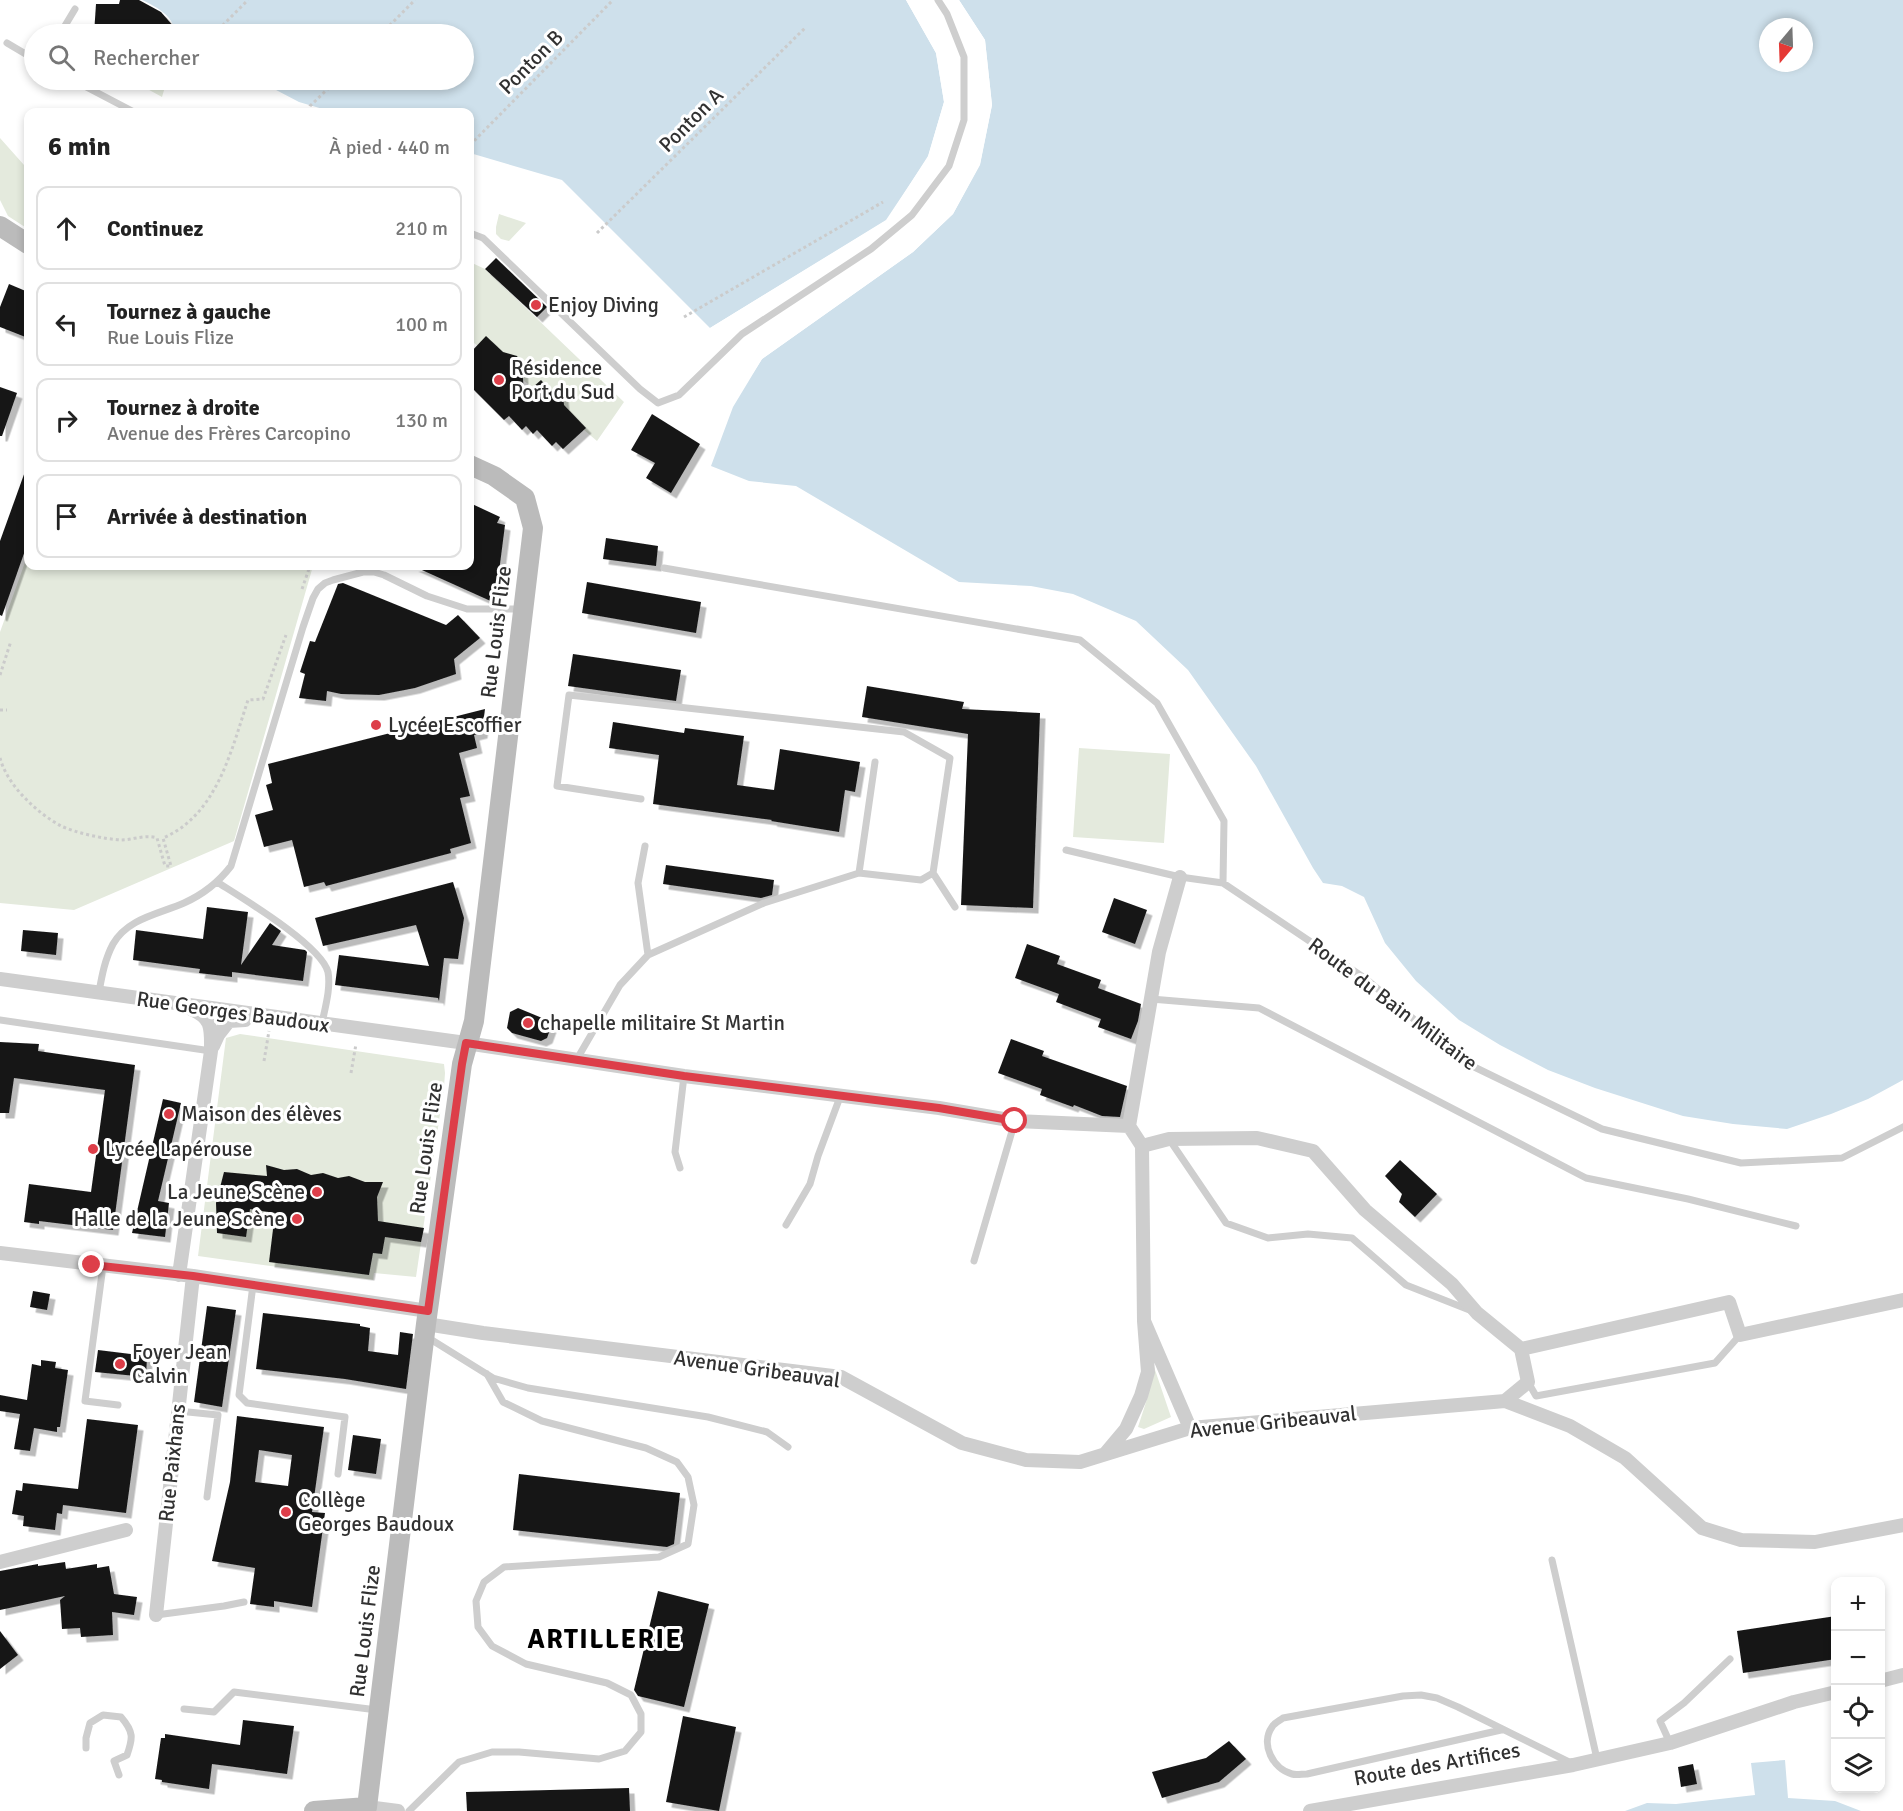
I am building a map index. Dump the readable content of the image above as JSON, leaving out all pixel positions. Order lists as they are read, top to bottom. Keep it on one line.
{"streets":{"street":["Rue Louis Flize","Rue Georges Baudoux","Avenue Gribeauval","Rue Paixhans","Route des Artifices"],"lane":["Route du Bain Militaire"],"path":["Ponton B","Ponton A"]},"crossings":[["Rue Louis Flize","Rue Georges Baudoux"],["Rue Louis Flize","Avenue Gribeauval"],["Rue Georges Baudoux","Rue Paixhans"],["Avenue Gribeauval","Rue Paixhans"]],"districts":["ARTILLERIE"],"places":["Enjoy Diving","Résidence Port du Sud","Lycée Escoffier","chapelle militaire St Martin","Maison des élèves","Lycée Lapérouse","La Jeune Scène","Halle de la Jeune Scène","Foyer Jean Calvin","Collège Georges Baudoux"],"north":"bottom","page":{"search":"Rechercher","heading":["6 min","À pied · 440 m"],"list":[["Continuez","210 m"],["Tournez à gauche","Rue Louis Flize","100 m"],["Tournez à droite","Avenue des Frères Carcopino","130 m"],"Arrivée à destination"],"map_buttons":["+","−"]}}
